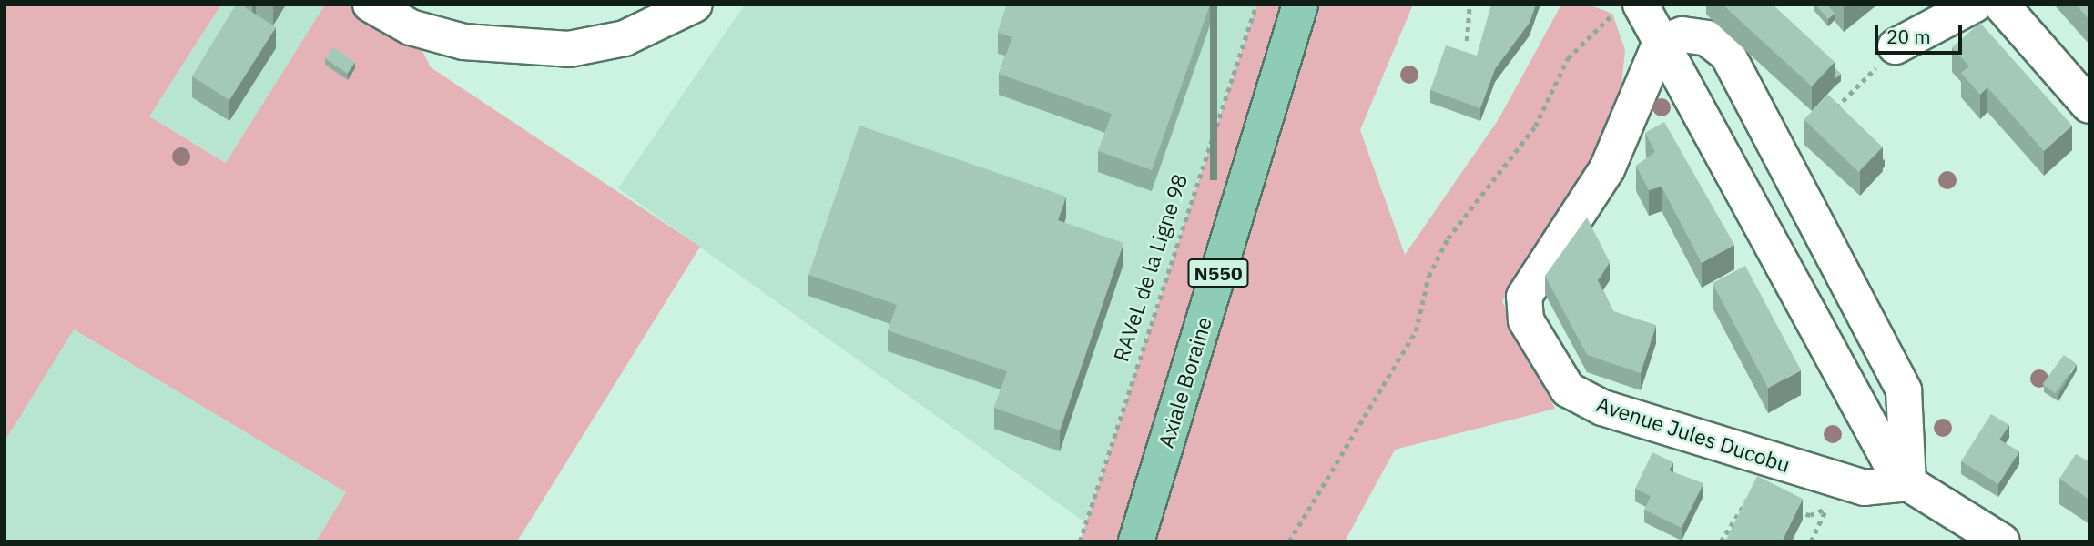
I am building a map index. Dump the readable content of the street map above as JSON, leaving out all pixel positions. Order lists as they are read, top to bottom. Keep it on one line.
{"streets":{"main road":["N550","Axiale Boraine"],"street":["Avenue Jules Ducobu"],"path":["RAVeL de la Ligne 98"]},"scale_bar":"20 m"}
